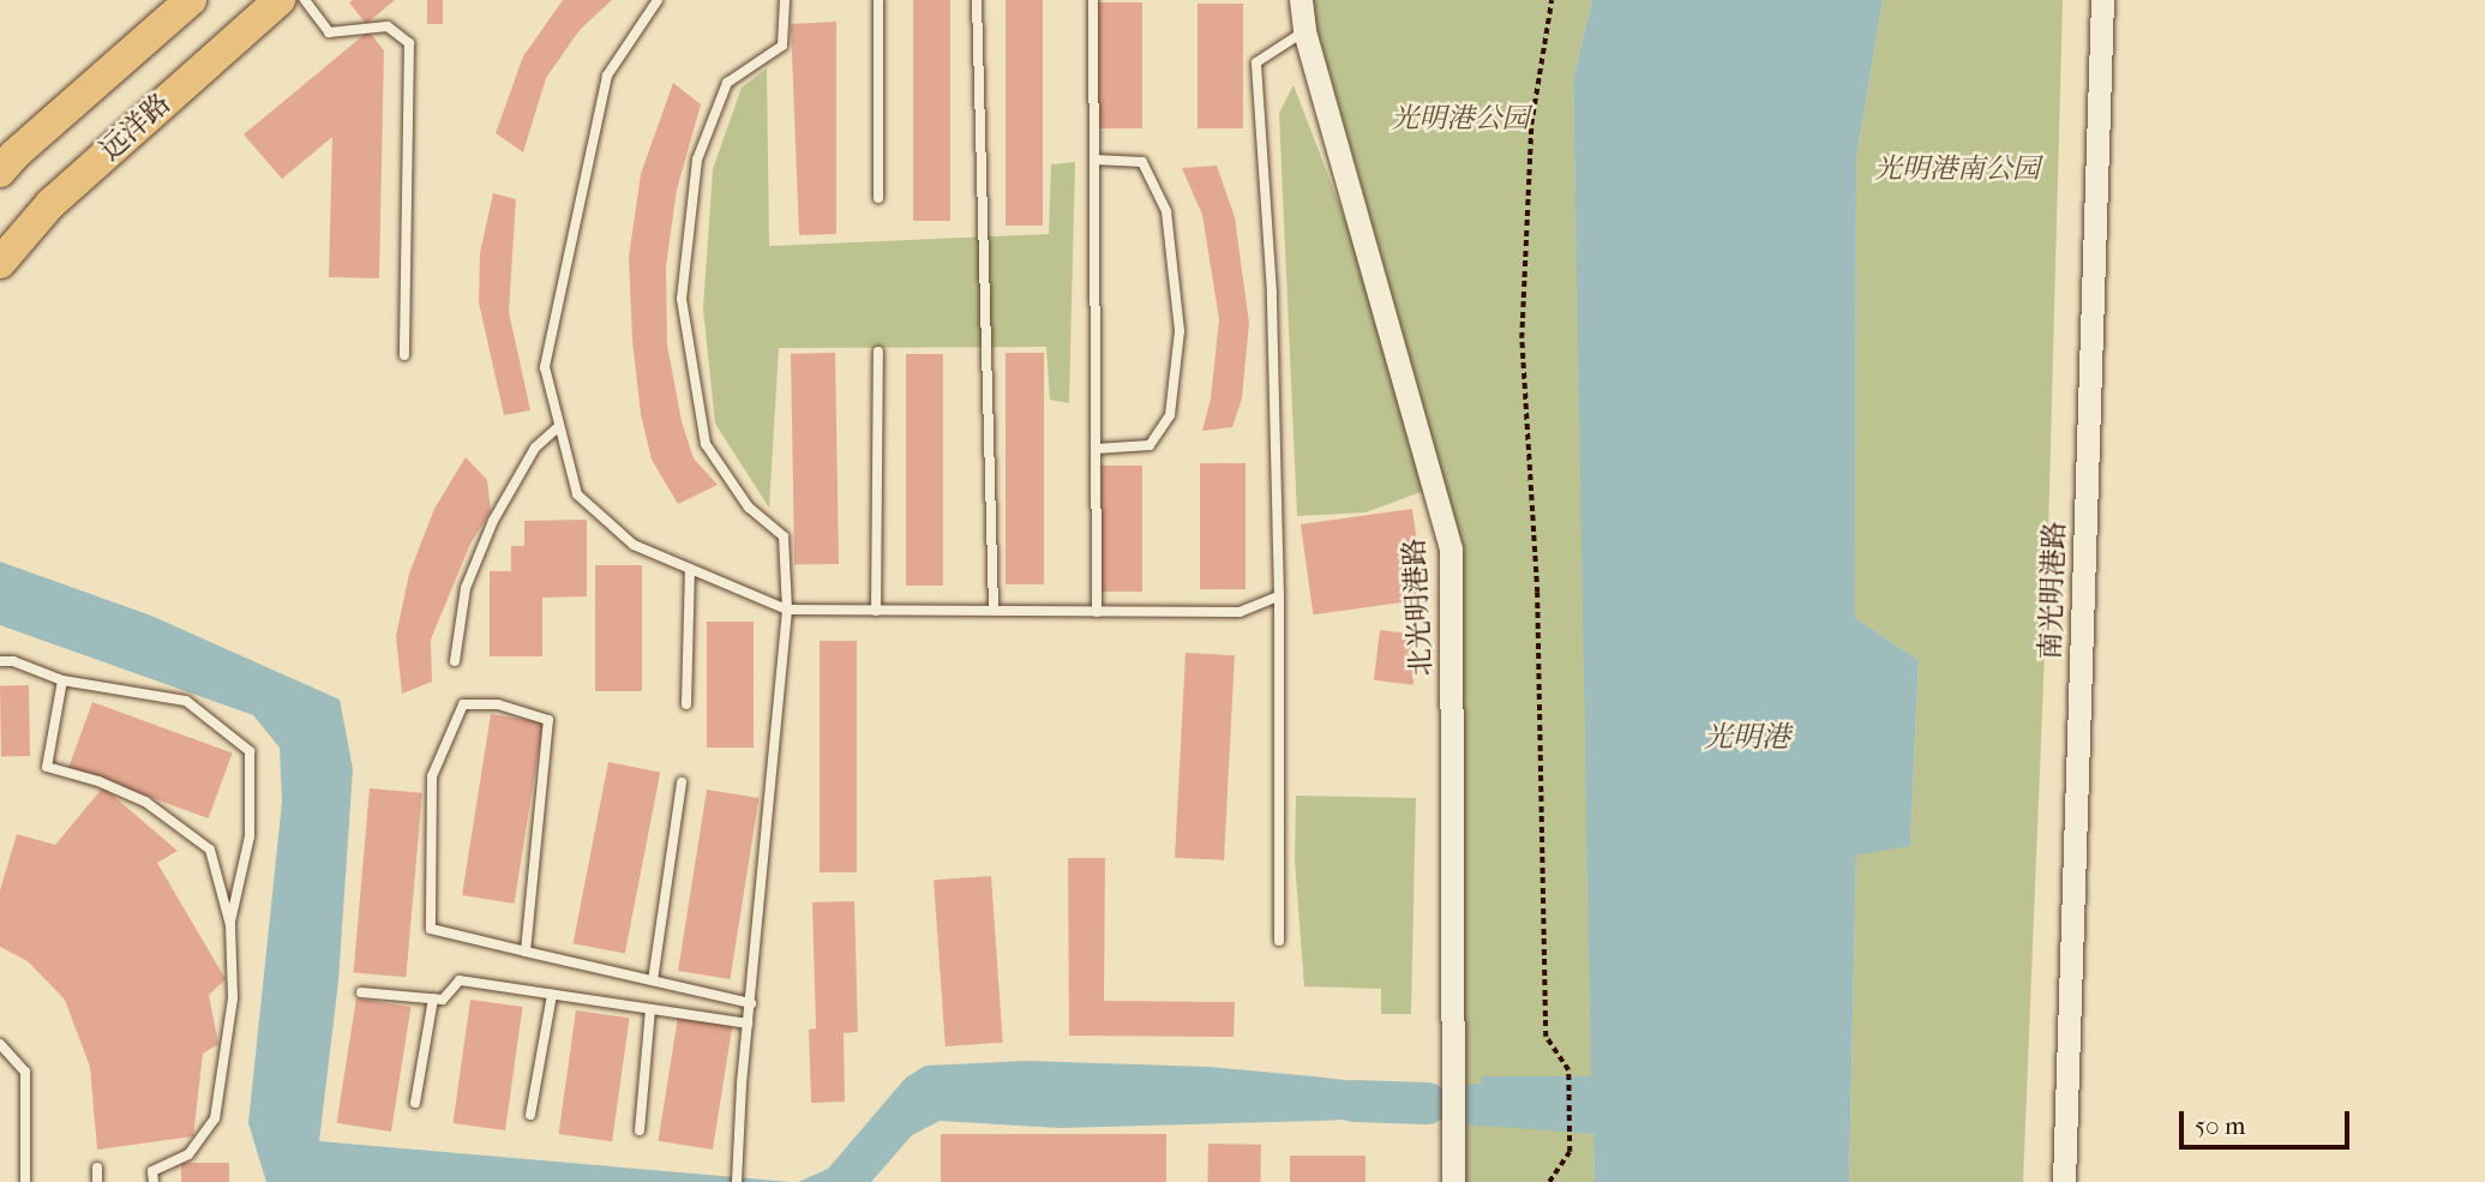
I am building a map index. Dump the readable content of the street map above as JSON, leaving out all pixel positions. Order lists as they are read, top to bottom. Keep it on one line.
{"streets":{"highway":["远洋路"],"street":["南光明港路","北光明港路"]},"water":["光明港"],"parks":["光明港公园","光明港南公园"],"scale_bar":"50 m"}
